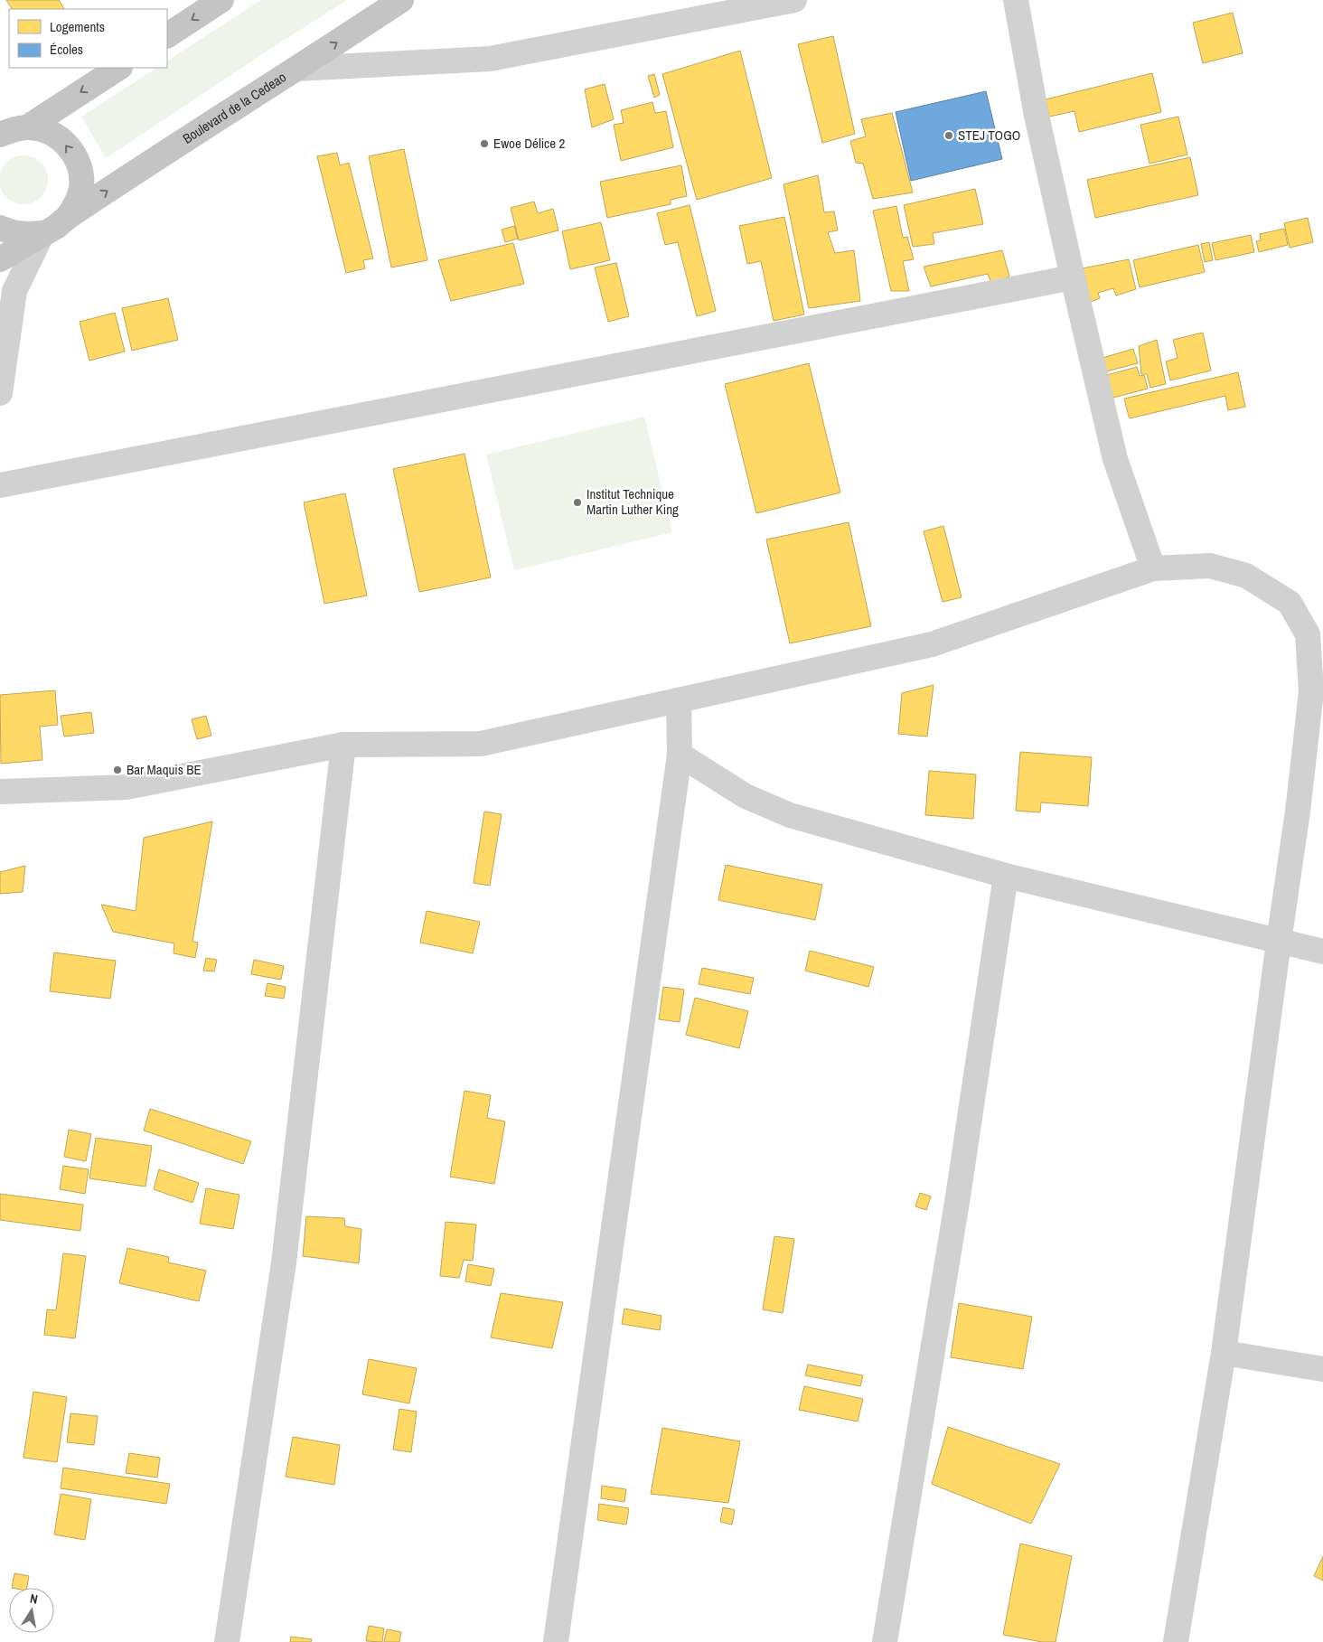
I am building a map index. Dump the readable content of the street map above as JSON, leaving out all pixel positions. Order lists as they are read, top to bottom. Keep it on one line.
{"streets":{"main road":["Boulevard de la Cedeao"]},"places":["STEJ TOGO","Ewoe Délice 2","Institut Technique Martin Luther King","Bar Maquis BE"],"legend":["Logements","Écoles"],"north":"top"}
